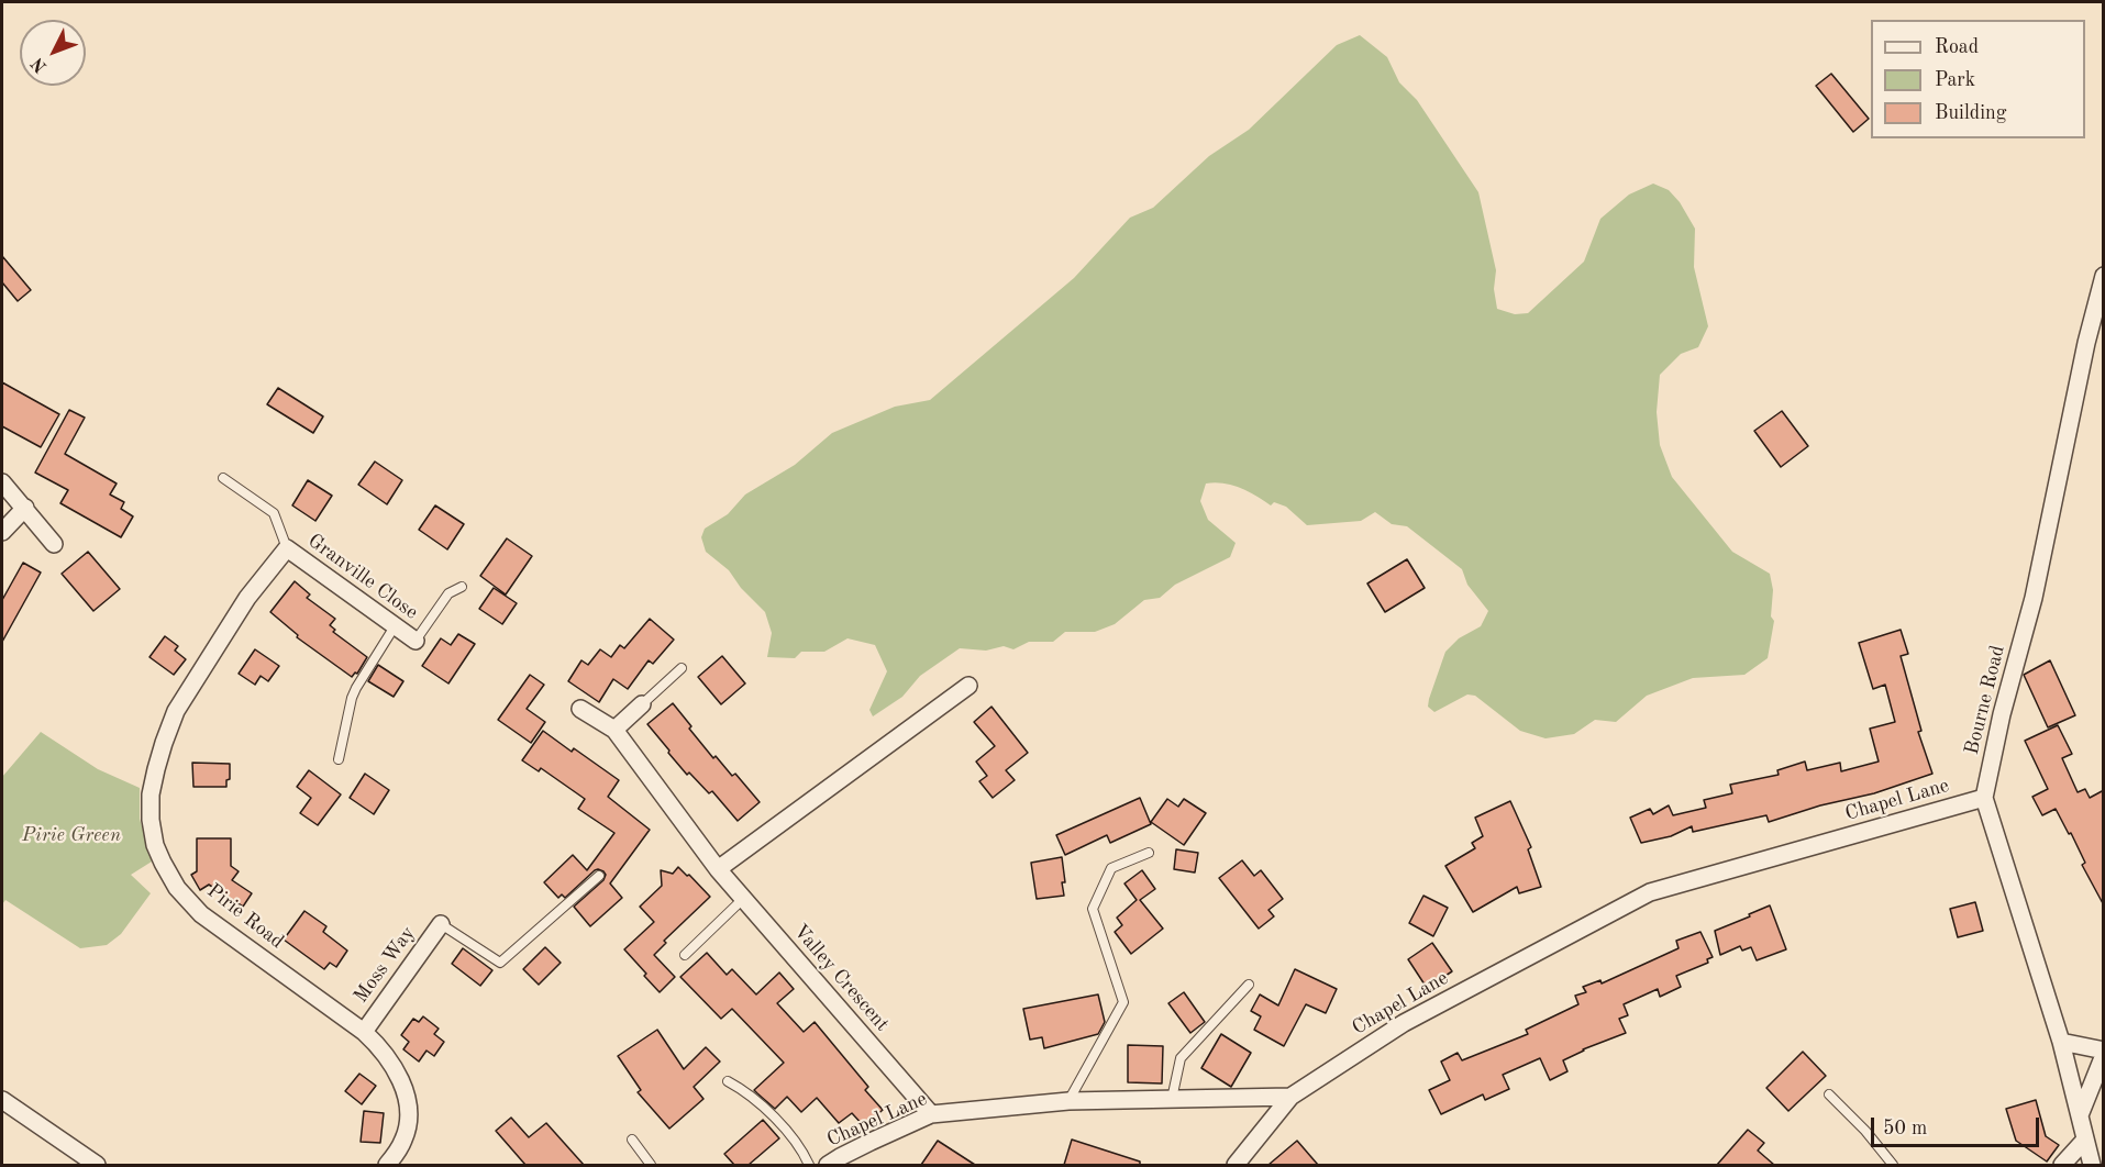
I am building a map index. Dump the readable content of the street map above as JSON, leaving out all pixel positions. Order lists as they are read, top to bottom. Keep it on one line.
{"streets":{"street":["Granville Close","Bourne Road","Chapel Lane","Pirie Road","Moss Way","Valley Crescent"]},"crossings":[["Granville Close","Pirie Road"],["Bourne Road","Chapel Lane"],["Chapel Lane","Valley Crescent"],["Pirie Road","Moss Way"]],"parks":["Pirie Green"],"legend":["Road","Park","Building"],"scale_bar":"50 m","north":"bottom left"}
